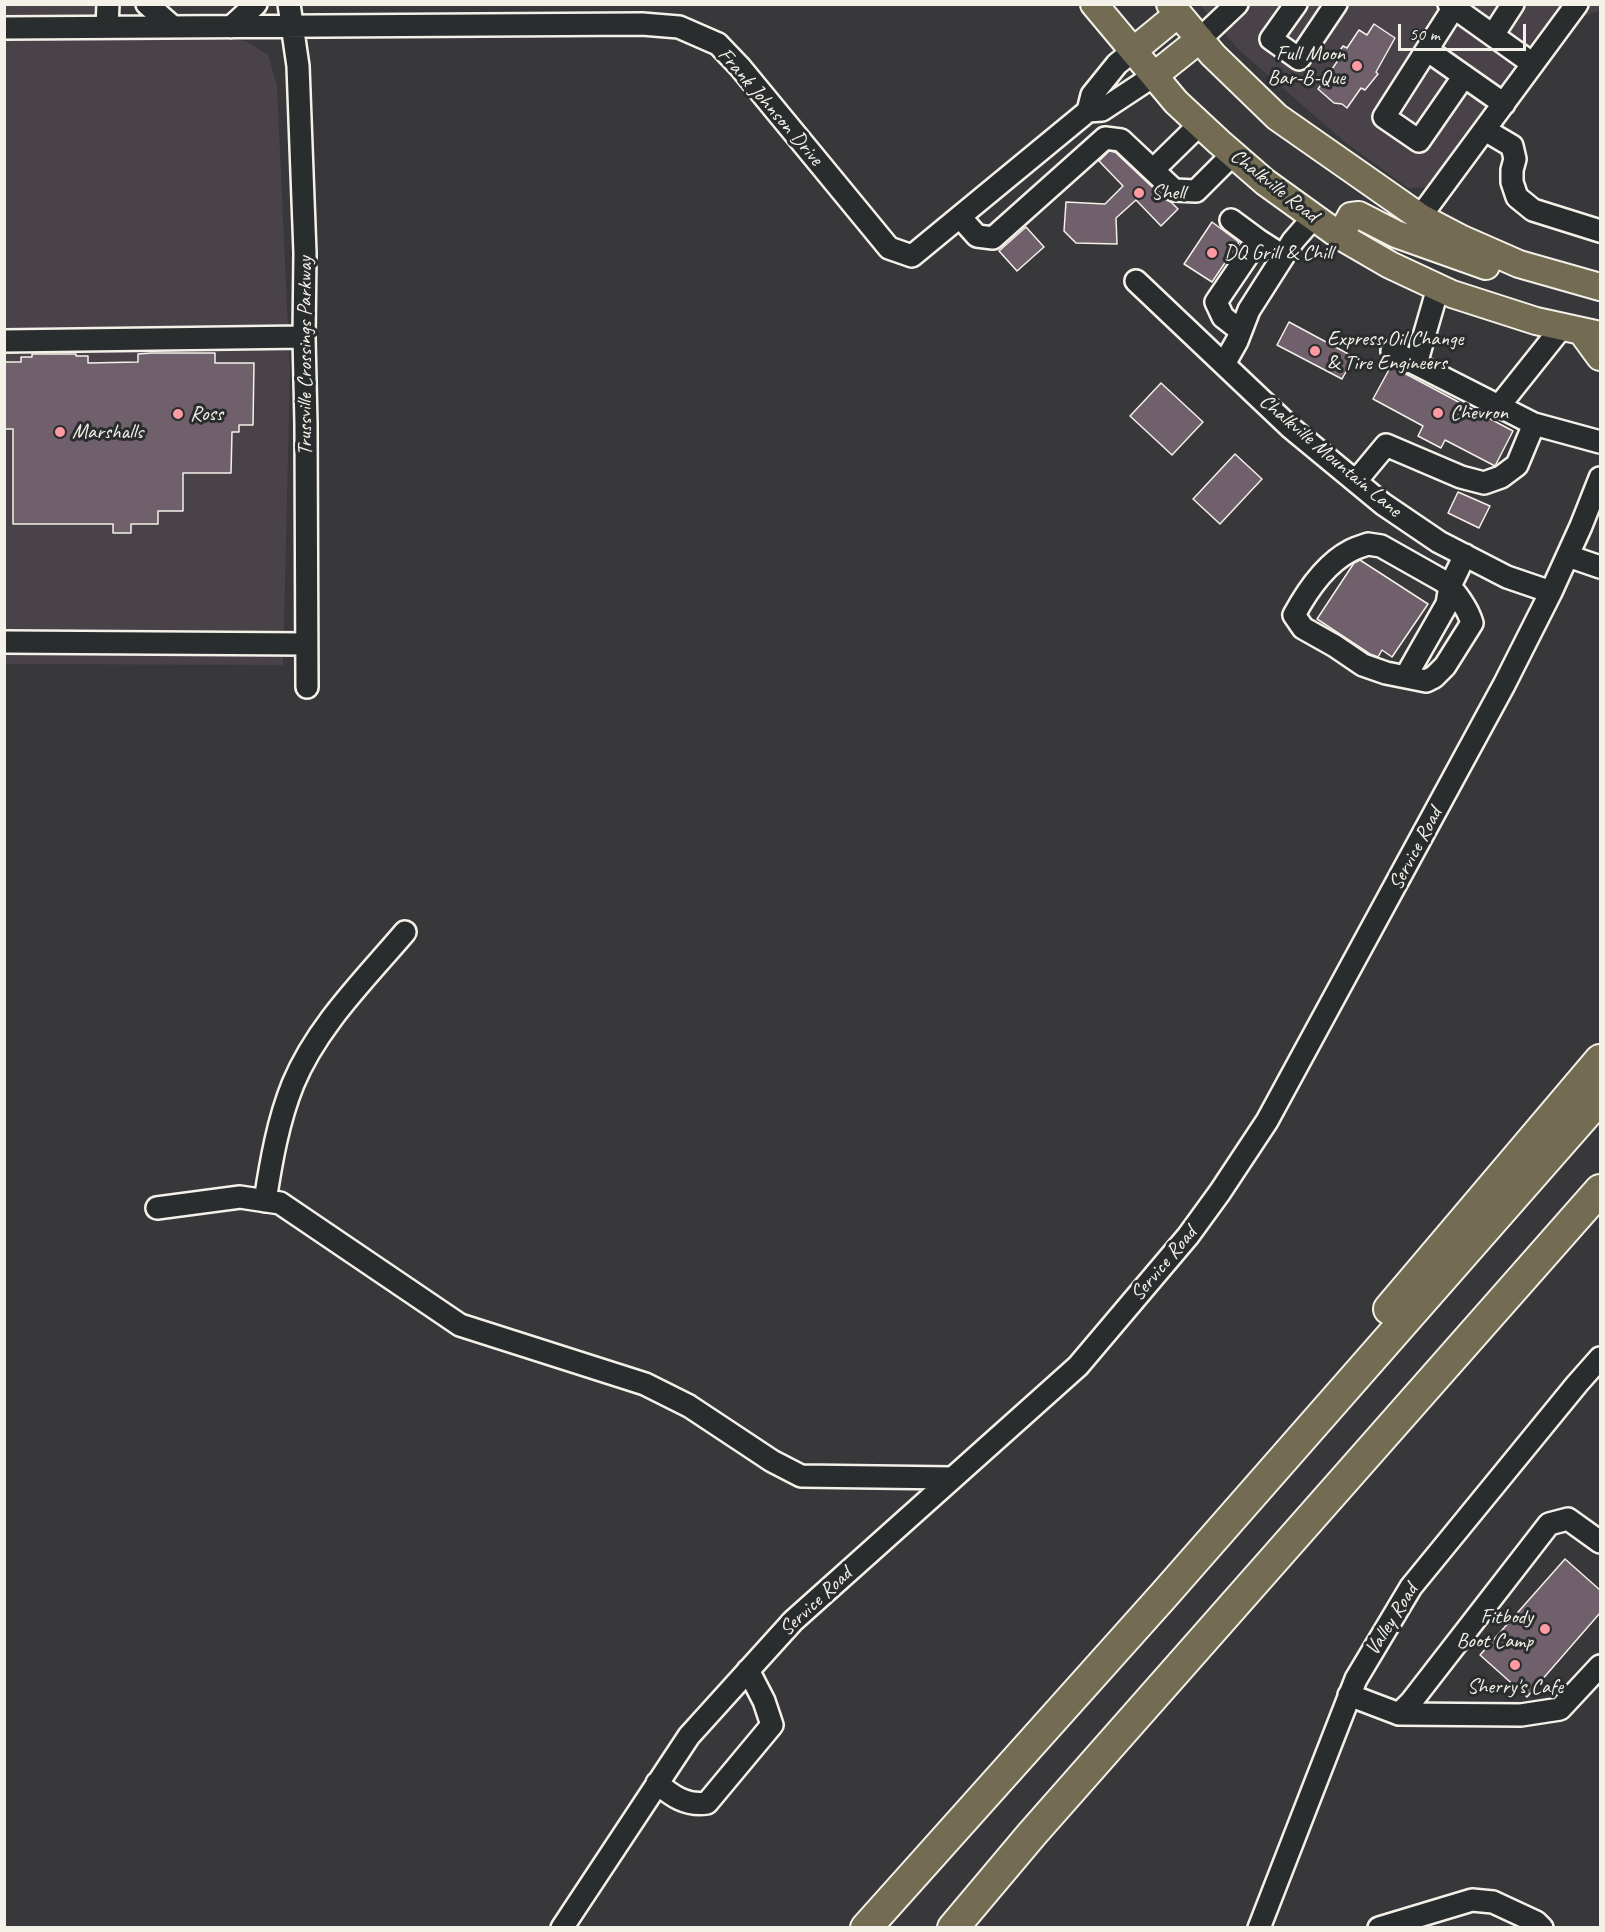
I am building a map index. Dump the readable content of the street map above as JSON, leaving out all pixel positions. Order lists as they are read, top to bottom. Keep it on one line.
{"streets":{"main road":["Chalkville Road"],"street":["Frank Johnson Drive","Trussville Crossings Parkway","Chalkville Mountain Lane","Service Road","Valley Road"]},"crossings":[["Frank Johnson Drive","Chalkville Road"],["Frank Johnson Drive","Trussville Crossings Parkway"],["Chalkville Mountain Lane","Service Road"]],"places":["Full Moon Bar-B-Que","Shell","DQ Grill & Chill","Express Oil Change & Tire Engineers","Chevron","Ross","Marshalls","Fitbody Boot Camp","Sherry's Cafe"],"scale_bar":"50 m"}
